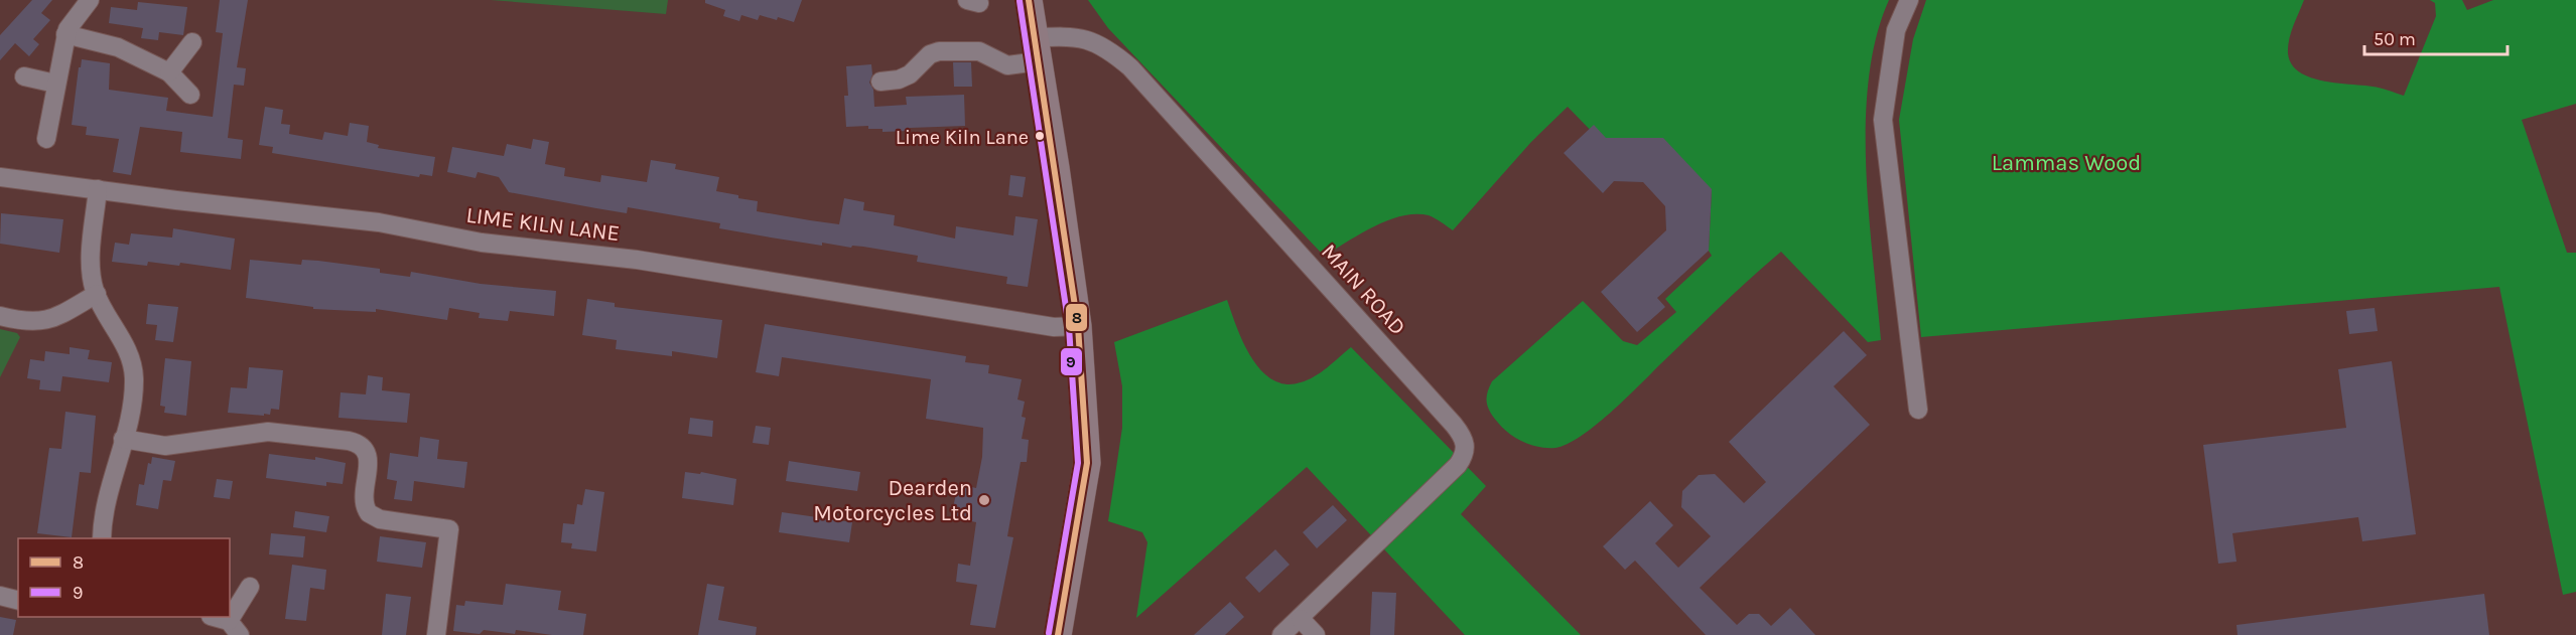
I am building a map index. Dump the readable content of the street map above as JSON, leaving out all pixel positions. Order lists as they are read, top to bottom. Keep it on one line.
{"streets":{"street":["LIME KILN LANE","MAIN ROAD"]},"parks":["Lammas Wood"],"places":["Lime Kiln Lane","Dearden Motorcycles Ltd"],"lines":["transit line 8","transit line 9"],"legend":["8","9"],"scale_bar":"50 m"}
